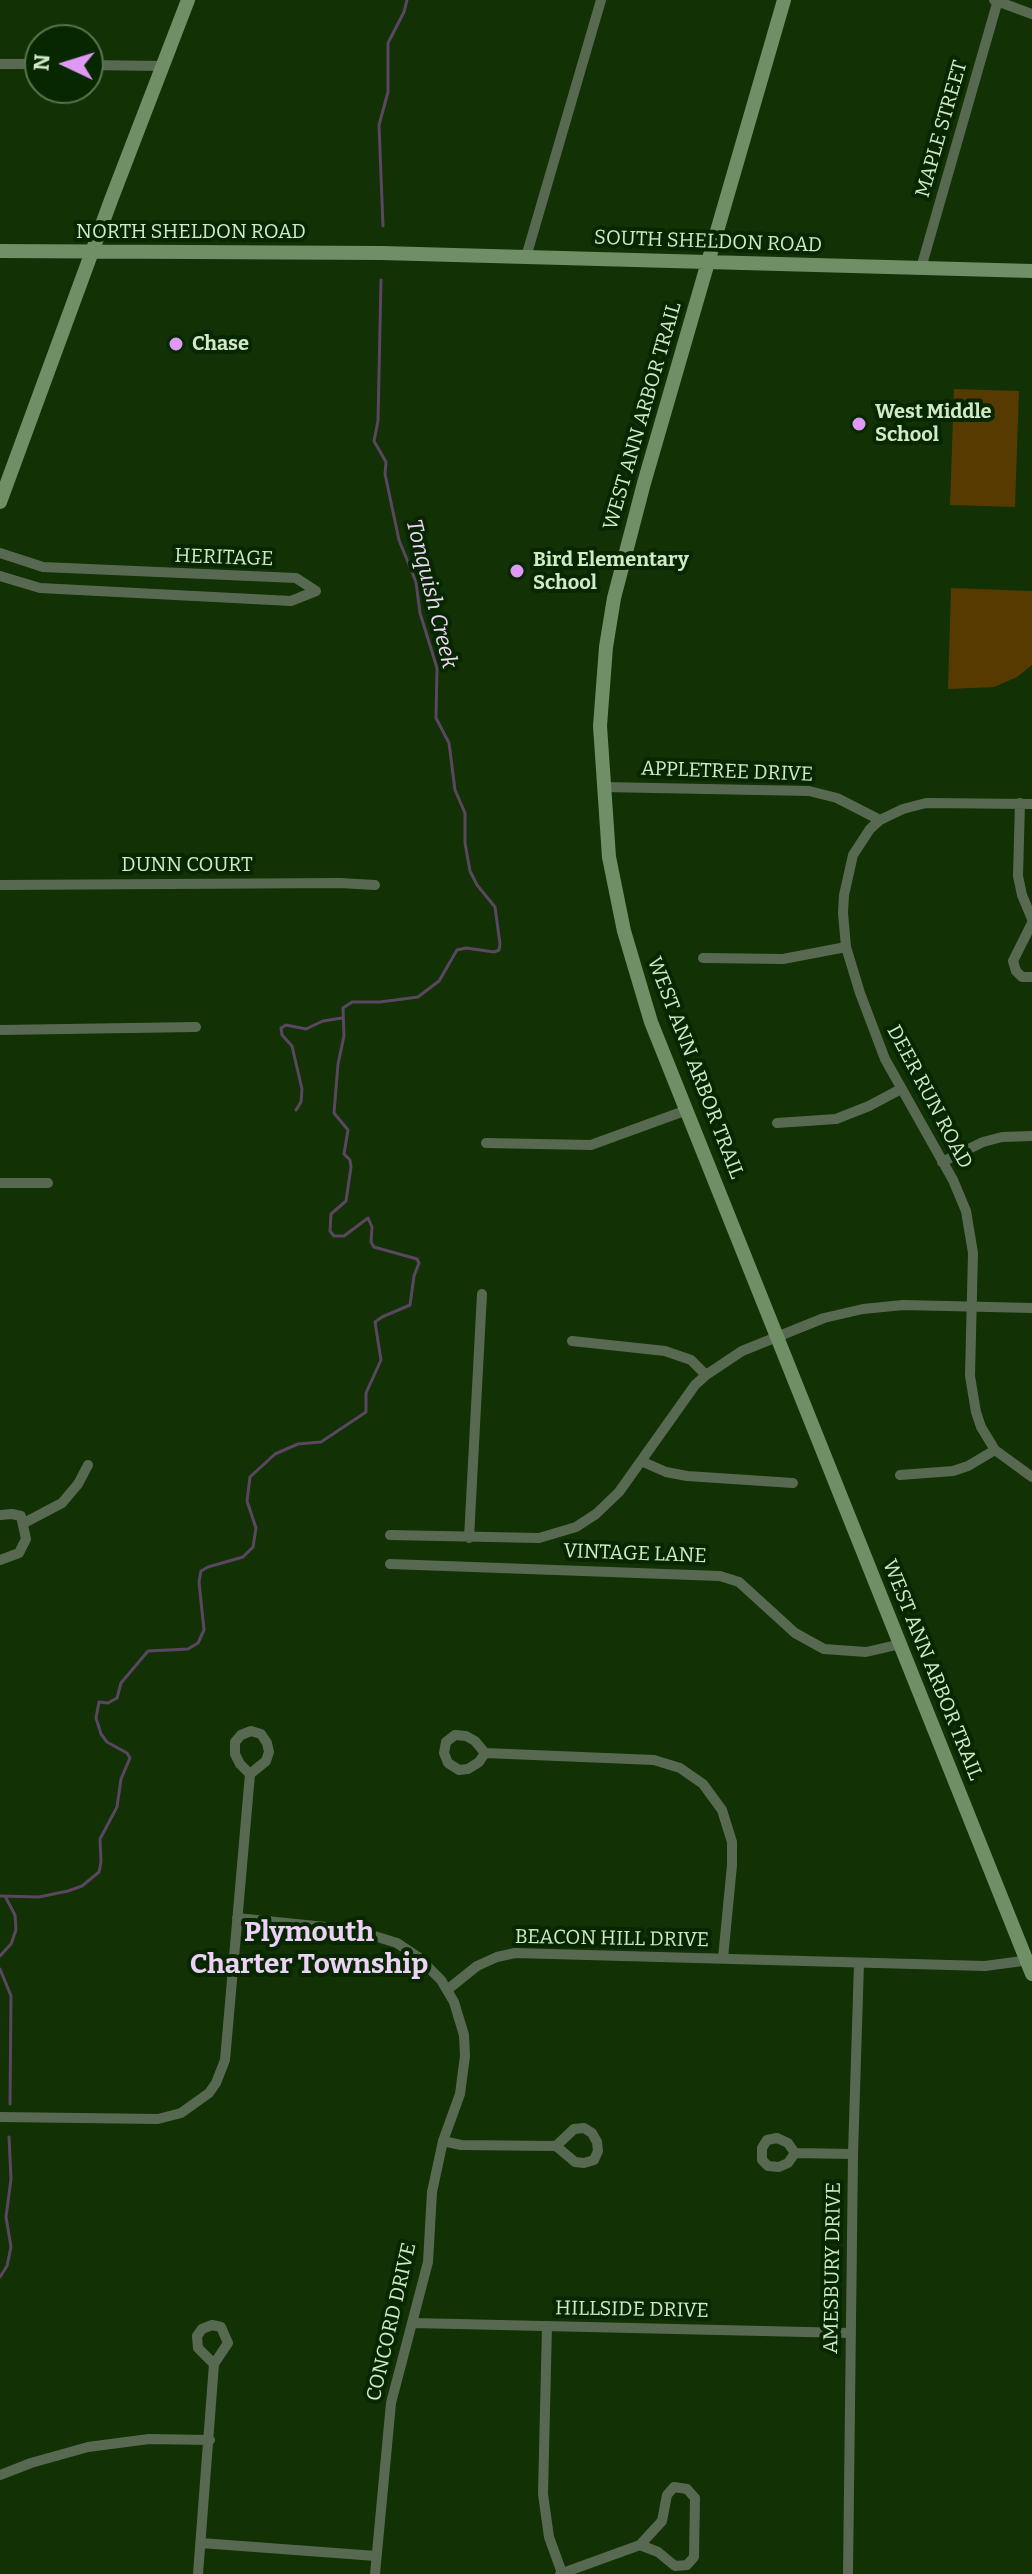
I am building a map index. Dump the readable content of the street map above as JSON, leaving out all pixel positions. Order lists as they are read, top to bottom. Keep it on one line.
{"streets":{"street":["MAPLE STREET","NORTH SHELDON ROAD","SOUTH SHELDON ROAD","WEST ANN ARBOR TRAIL","HERITAGE","APPLETREE DRIVE","DUNN COURT","DEER RUN ROAD","VINTAGE LANE","BEACON HILL DRIVE","AMESBURY DRIVE","HILLSIDE DRIVE","CONCORD DRIVE"]},"crossings":[["MAPLE STREET","SOUTH SHELDON ROAD"],["NORTH SHELDON ROAD","SOUTH SHELDON ROAD"],["SOUTH SHELDON ROAD","WEST ANN ARBOR TRAIL"],["WEST ANN ARBOR TRAIL","APPLETREE DRIVE"],["WEST ANN ARBOR TRAIL","VINTAGE LANE"],["WEST ANN ARBOR TRAIL","BEACON HILL DRIVE"],["APPLETREE DRIVE","DEER RUN ROAD"],["BEACON HILL DRIVE","AMESBURY DRIVE"],["BEACON HILL DRIVE","CONCORD DRIVE"],["AMESBURY DRIVE","HILLSIDE DRIVE"],["HILLSIDE DRIVE","CONCORD DRIVE"]],"districts":["Plymouth Charter Township"],"water":["Tonquish Creek"],"places":["Chase","West Middle School","Bird Elementary School"],"north":"left"}
